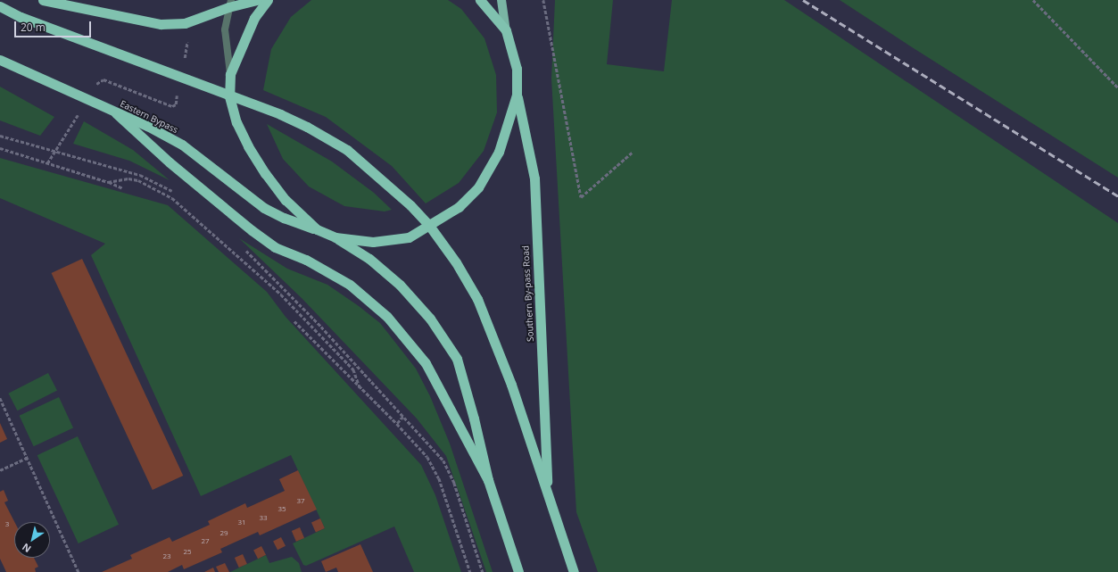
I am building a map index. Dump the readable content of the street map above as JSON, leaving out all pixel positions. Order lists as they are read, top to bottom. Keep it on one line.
{"streets":{"highway":["Eastern Bypass","Southern By-pass Road"]},"house_numbers":["37","35","33","31","3","29","27","25","23"],"scale_bar":"20 m","north":"bottom left"}
